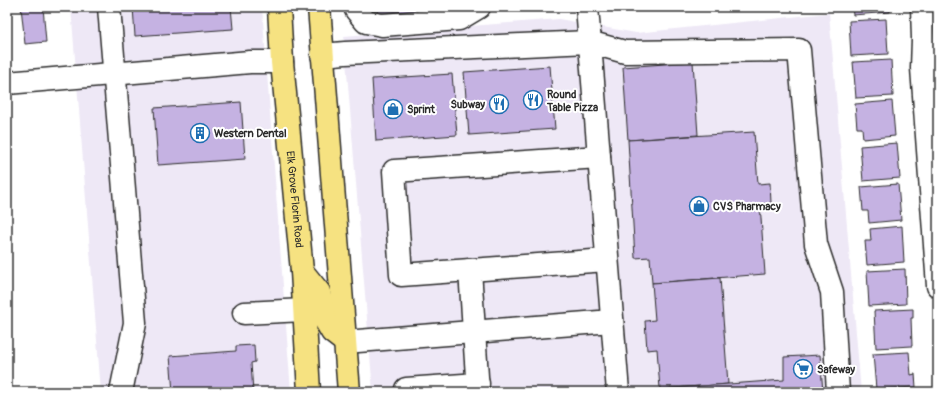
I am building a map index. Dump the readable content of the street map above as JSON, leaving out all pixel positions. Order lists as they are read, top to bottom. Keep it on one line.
{"streets":{"main road":["Elk Grove Florin Road"]},"places":{"restaurant":["Round Table Pizza","Subway"],"shop":["Sprint","CVS Pharmacy"],"building":["Western Dental"],"supermarket":["Safeway"]}}
